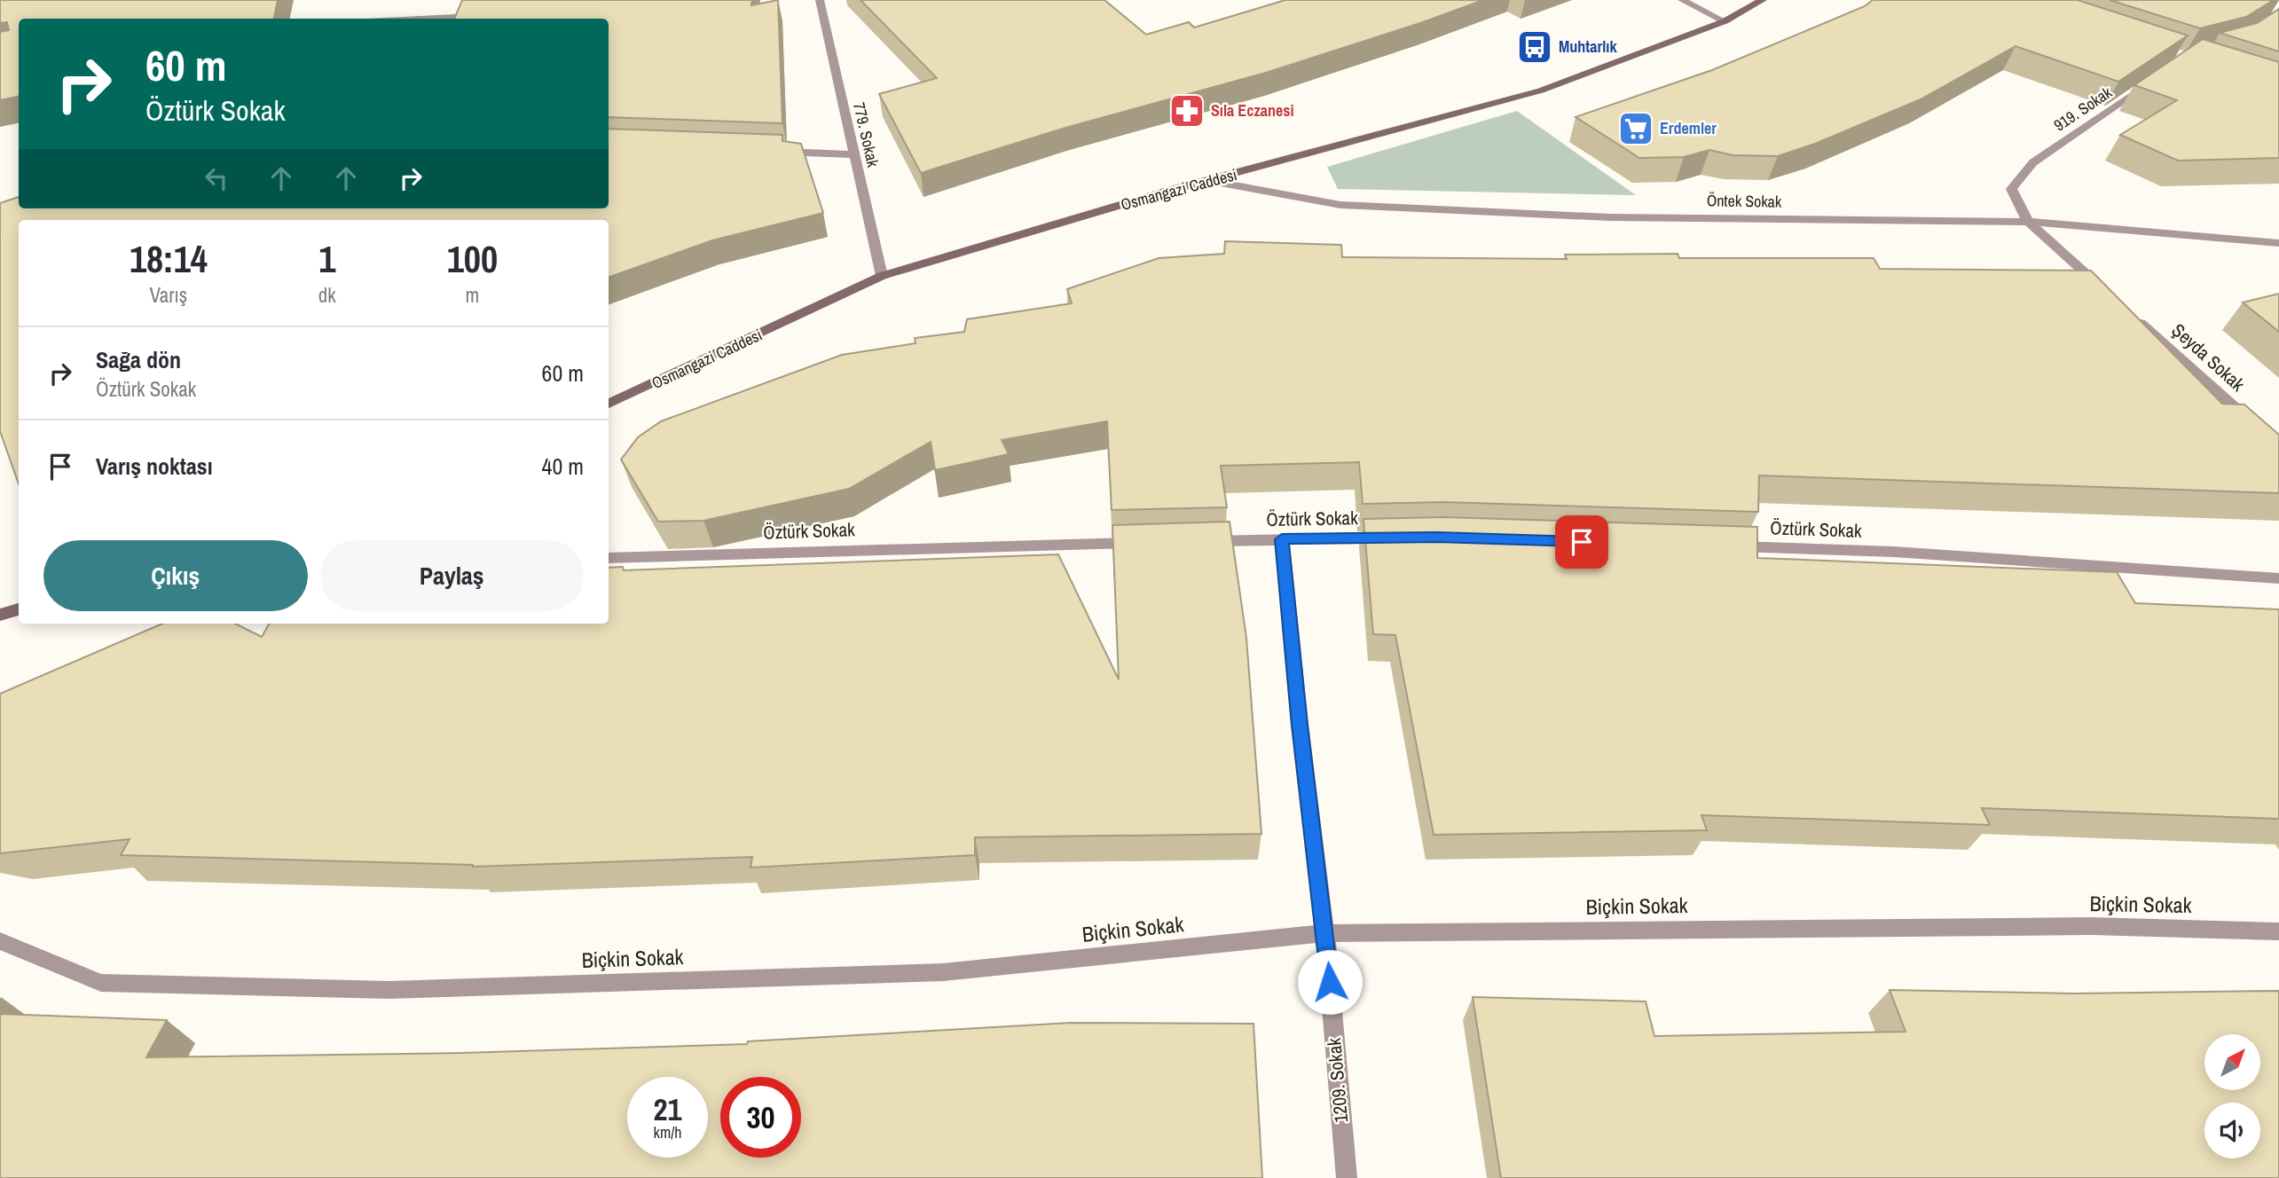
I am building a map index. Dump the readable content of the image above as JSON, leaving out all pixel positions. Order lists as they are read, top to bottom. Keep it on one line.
{"streets":{"main road":["Osmangazi Caddesi"],"street":["919. Sokak","779. Sokak","Öntek Sokak","Şeyda Sokak","Öztürk Sokak","Biçkin Sokak","1209. Sokak"]},"crossings":[["919. Sokak","Öntek Sokak"],["779. Sokak","Osmangazi Caddesi"],["Osmangazi Caddesi","Öntek Sokak"],["Öztürk Sokak","1209. Sokak"],["Biçkin Sokak","1209. Sokak"]],"places":{"bus stop":["Muhtarlık"],"pharmacy":["Sıla Eczanesi"],"supermarket":["Erdemler"]},"north":"top right","page":{"turn":["60 m","Öztürk Sokak"],"eta":["18:14","Varış","1","dk","100","m"],"list":[{"name":"Sağa dön","note":"Öztürk Sokak","value":"60 m"},{"name":"Varış noktası","value":"40 m"}],"buttons":["Çıkış","Paylaş"],"speed":"21 km/h","limit":"30"}}
